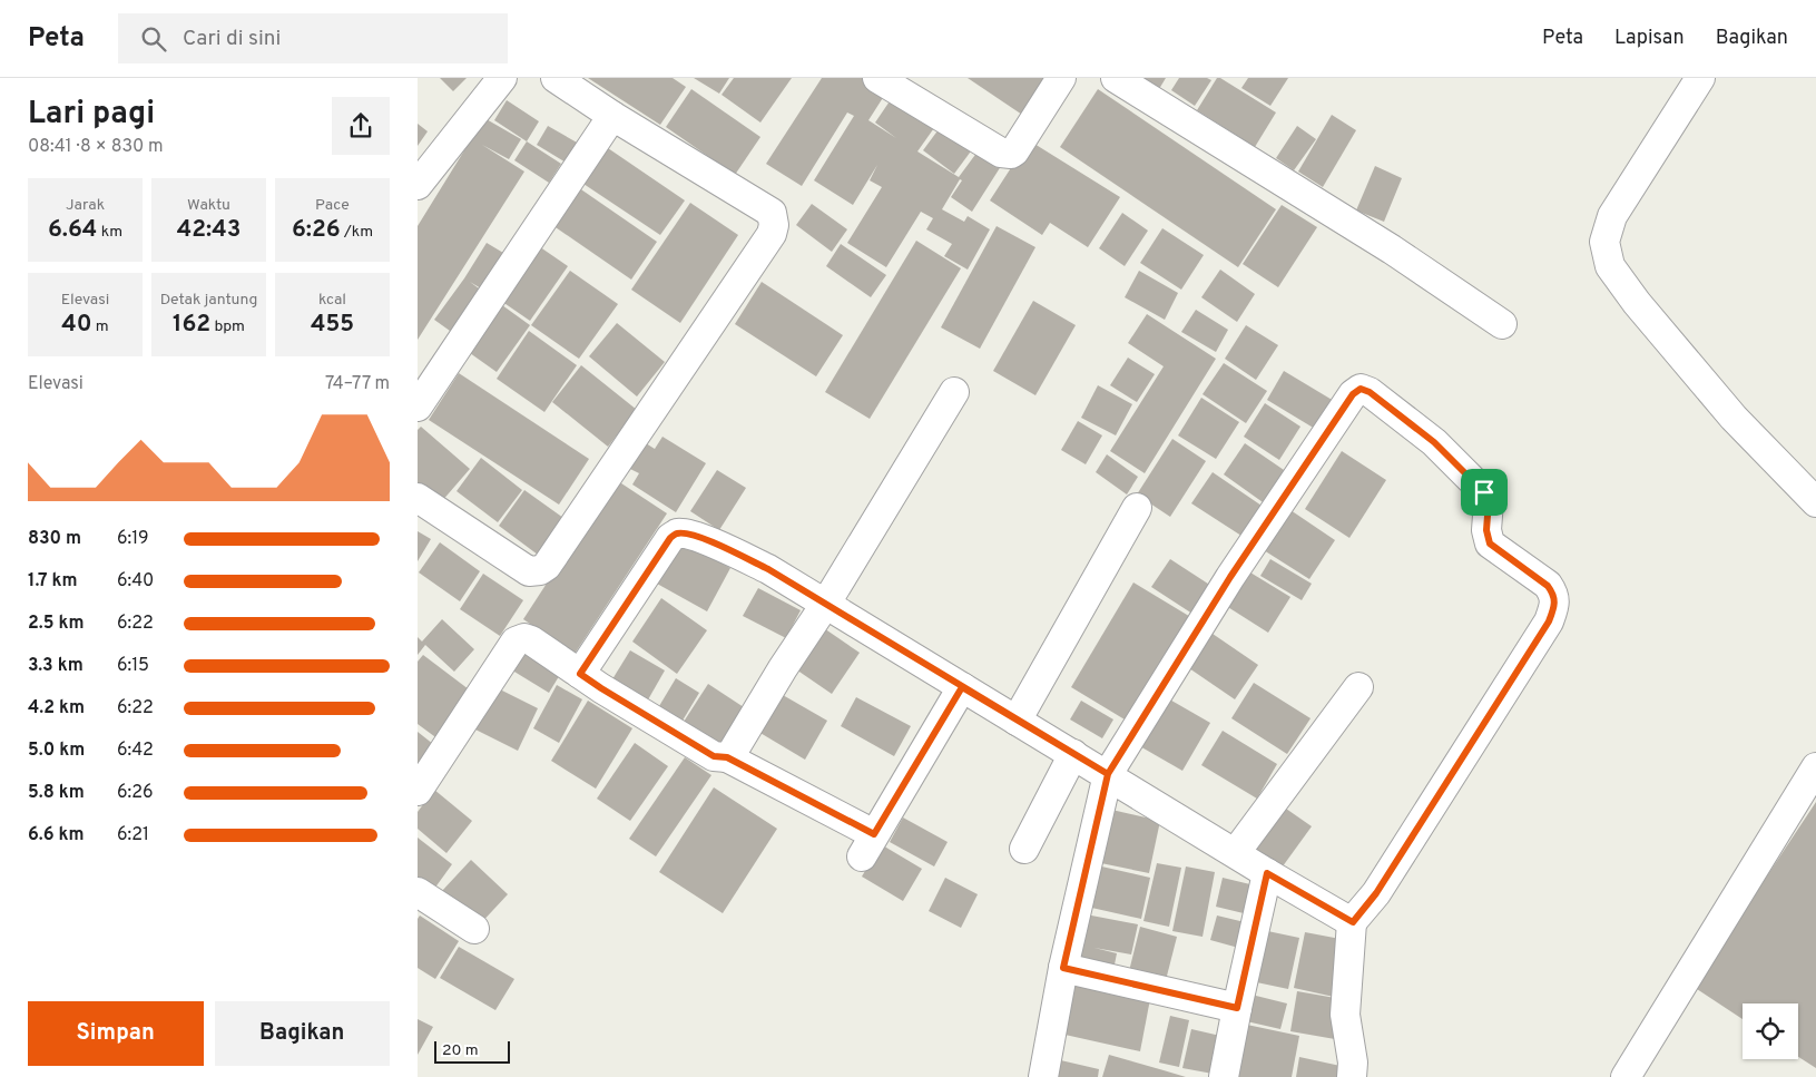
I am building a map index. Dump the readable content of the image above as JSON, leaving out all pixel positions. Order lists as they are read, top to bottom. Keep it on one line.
{"scale_bar":"20 m","page":{"header":"Peta","search":"Cari di sini","nav":["Peta","Lapisan","Bagikan"],"heading":["Lari pagi","08:41 · 8 × 830 m"],"stats":[["Jarak","6.64 km"],["Waktu","42:43"],["Pace","6:26 /km"],["Elevasi","40 m"],["Detak jantung","162 bpm"],["kcal","455"]],"chart":["Elevasi","74–77 m"],"list":[{"name":"830 m","note":"6:19"},{"name":"1.7 km","note":"6:40"},{"name":"2.5 km","note":"6:22"},{"name":"3.3 km","note":"6:15"},{"name":"4.2 km","note":"6:22"},{"name":"5.0 km","note":"6:42"},{"name":"5.8 km","note":"6:26"},{"name":"6.6 km","note":"6:21"}],"buttons":["Simpan","Bagikan"],"scale":"20 m"}}
